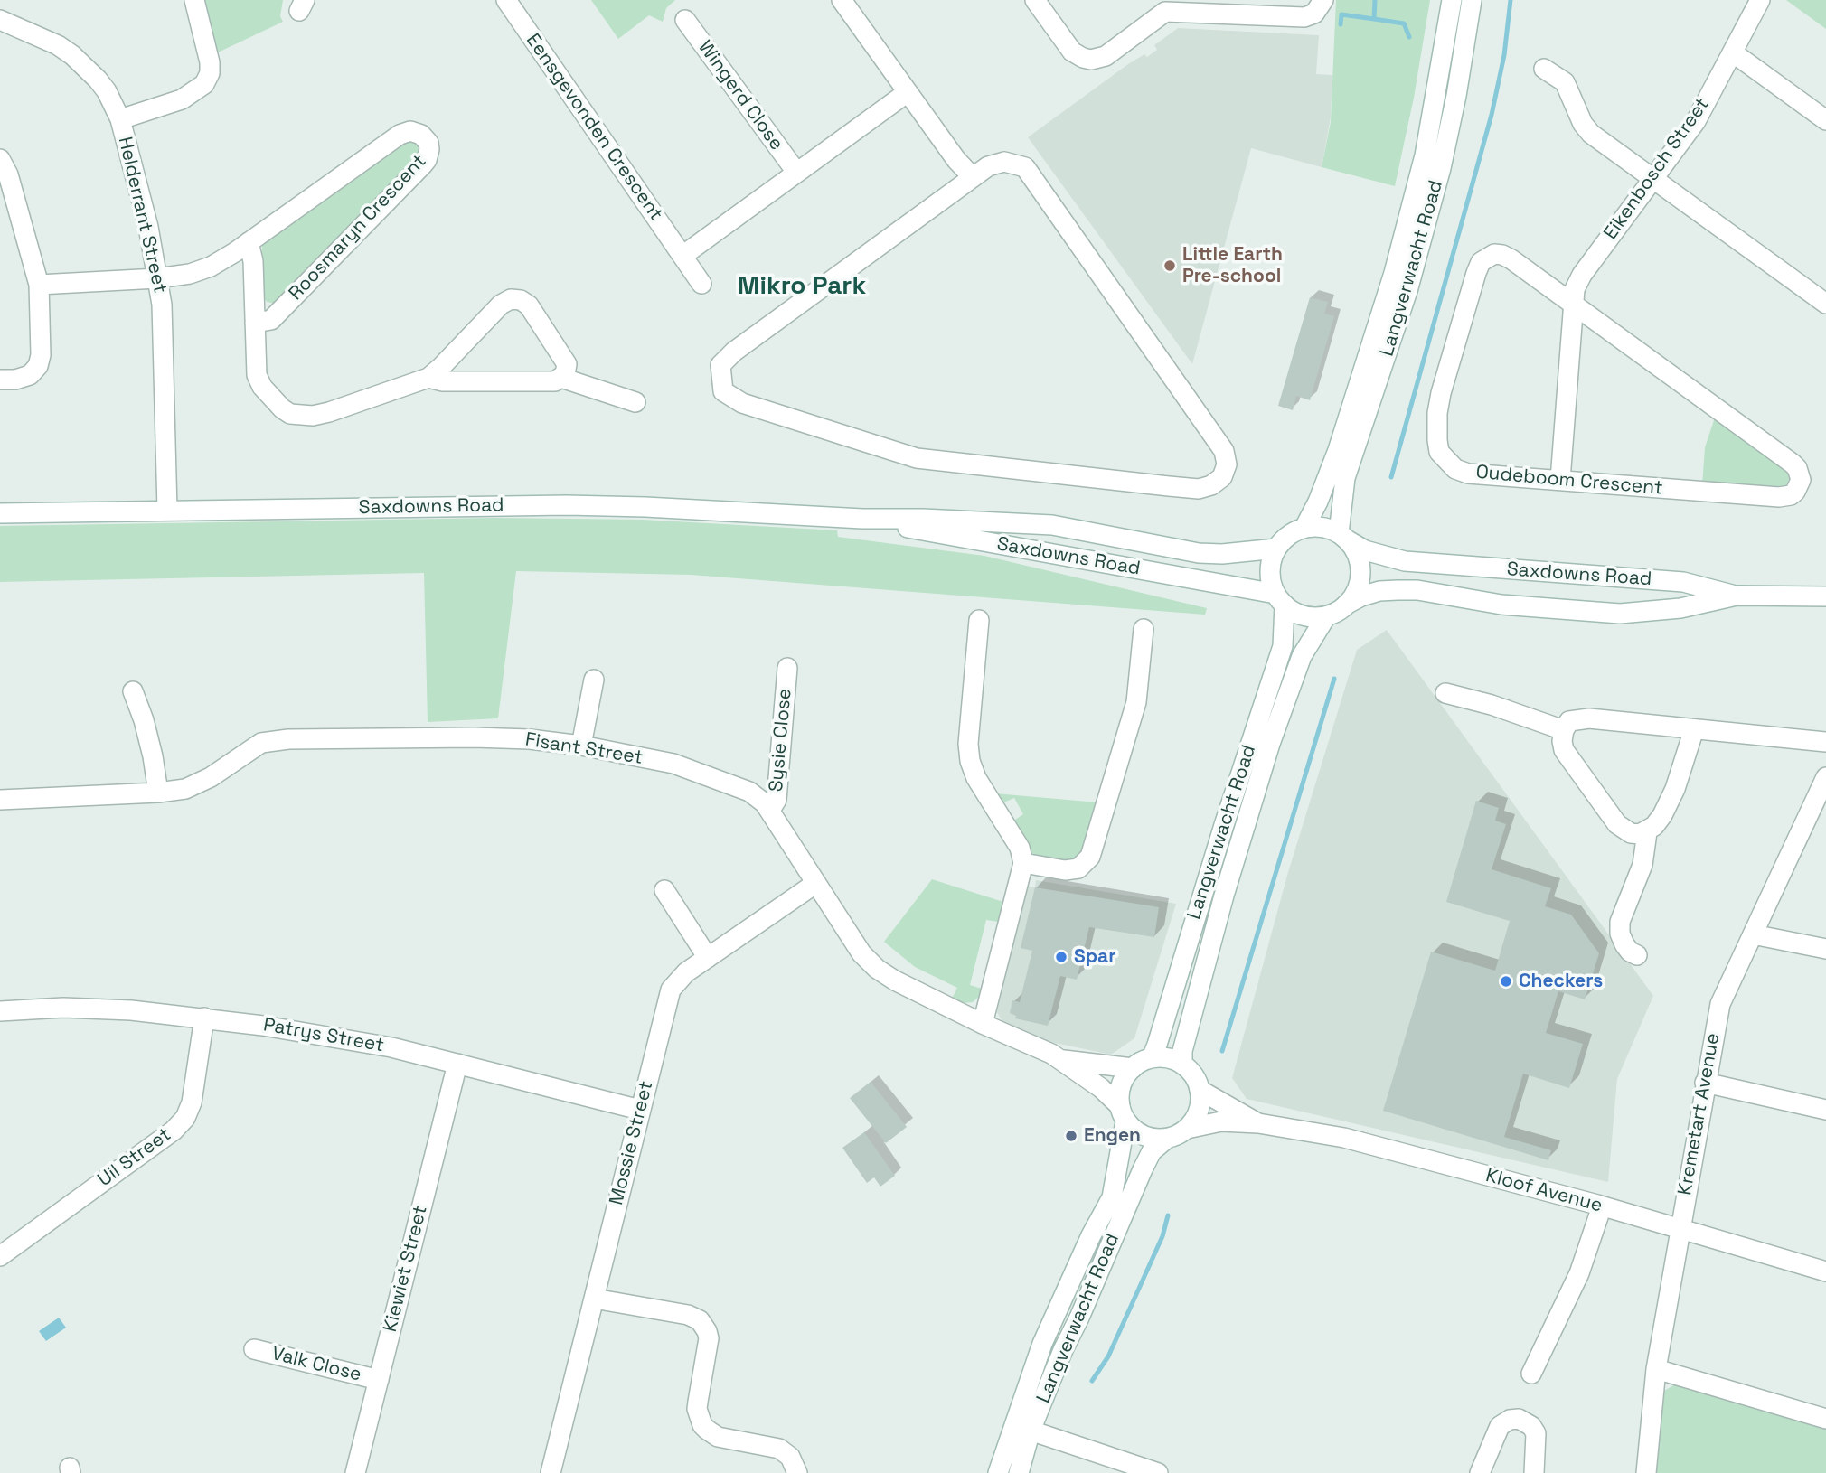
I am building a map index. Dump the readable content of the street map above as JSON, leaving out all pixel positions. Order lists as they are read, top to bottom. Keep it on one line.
{"streets":{"street":["Wingerd Close","Eensgevonden Crescent","Eikenbosch Street","Helderrant Street","Roosmaryn Crescent","Langverwacht Road","Oudeboom Crescent","Saxdowns Road","Sysie Close","Fisant Street","Patrys Street","Kremetart Avenue","Mossie Street","Uil Street","Kloof Avenue","Kiewiet Street","Valk Close"]},"crossings":[["Eikenbosch Street","Oudeboom Crescent"],["Helderrant Street","Roosmaryn Crescent"],["Helderrant Street","Saxdowns Road"],["Langverwacht Road","Saxdowns Road"],["Langverwacht Road","Fisant Street"],["Langverwacht Road","Kloof Avenue"],["Sysie Close","Fisant Street"],["Fisant Street","Mossie Street"],["Fisant Street","Kloof Avenue"],["Patrys Street","Mossie Street"],["Patrys Street","Uil Street"],["Patrys Street","Kiewiet Street"],["Kremetart Avenue","Kloof Avenue"],["Kiewiet Street","Valk Close"]],"districts":["Mikro Park"],"places":["Little Earth Pre-school","Spar","Checkers","Engen"]}
